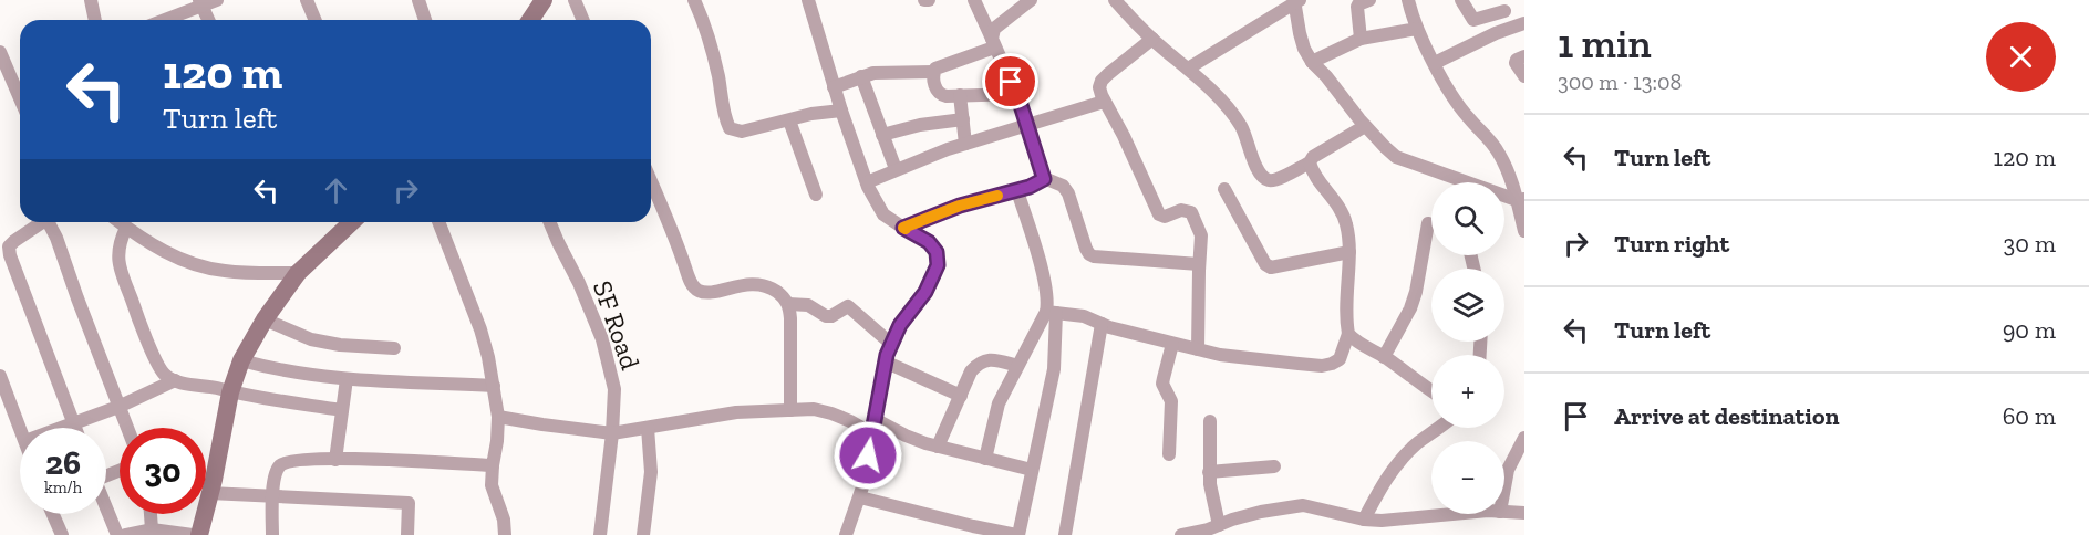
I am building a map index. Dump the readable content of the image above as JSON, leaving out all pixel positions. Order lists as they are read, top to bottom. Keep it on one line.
{"streets":{"street":["SF Road"]},"page":{"heading":["1 min","300 m · 13:08"],"turn":["120 m","Turn left"],"list":[{"name":"Turn left","value":"120 m"},{"name":"Turn right","value":"30 m"},{"name":"Turn left","value":"90 m"},{"name":"Arrive at destination","value":"60 m"}],"map_buttons":["+","−"],"speed":"26 km/h","limit":"30"}}
